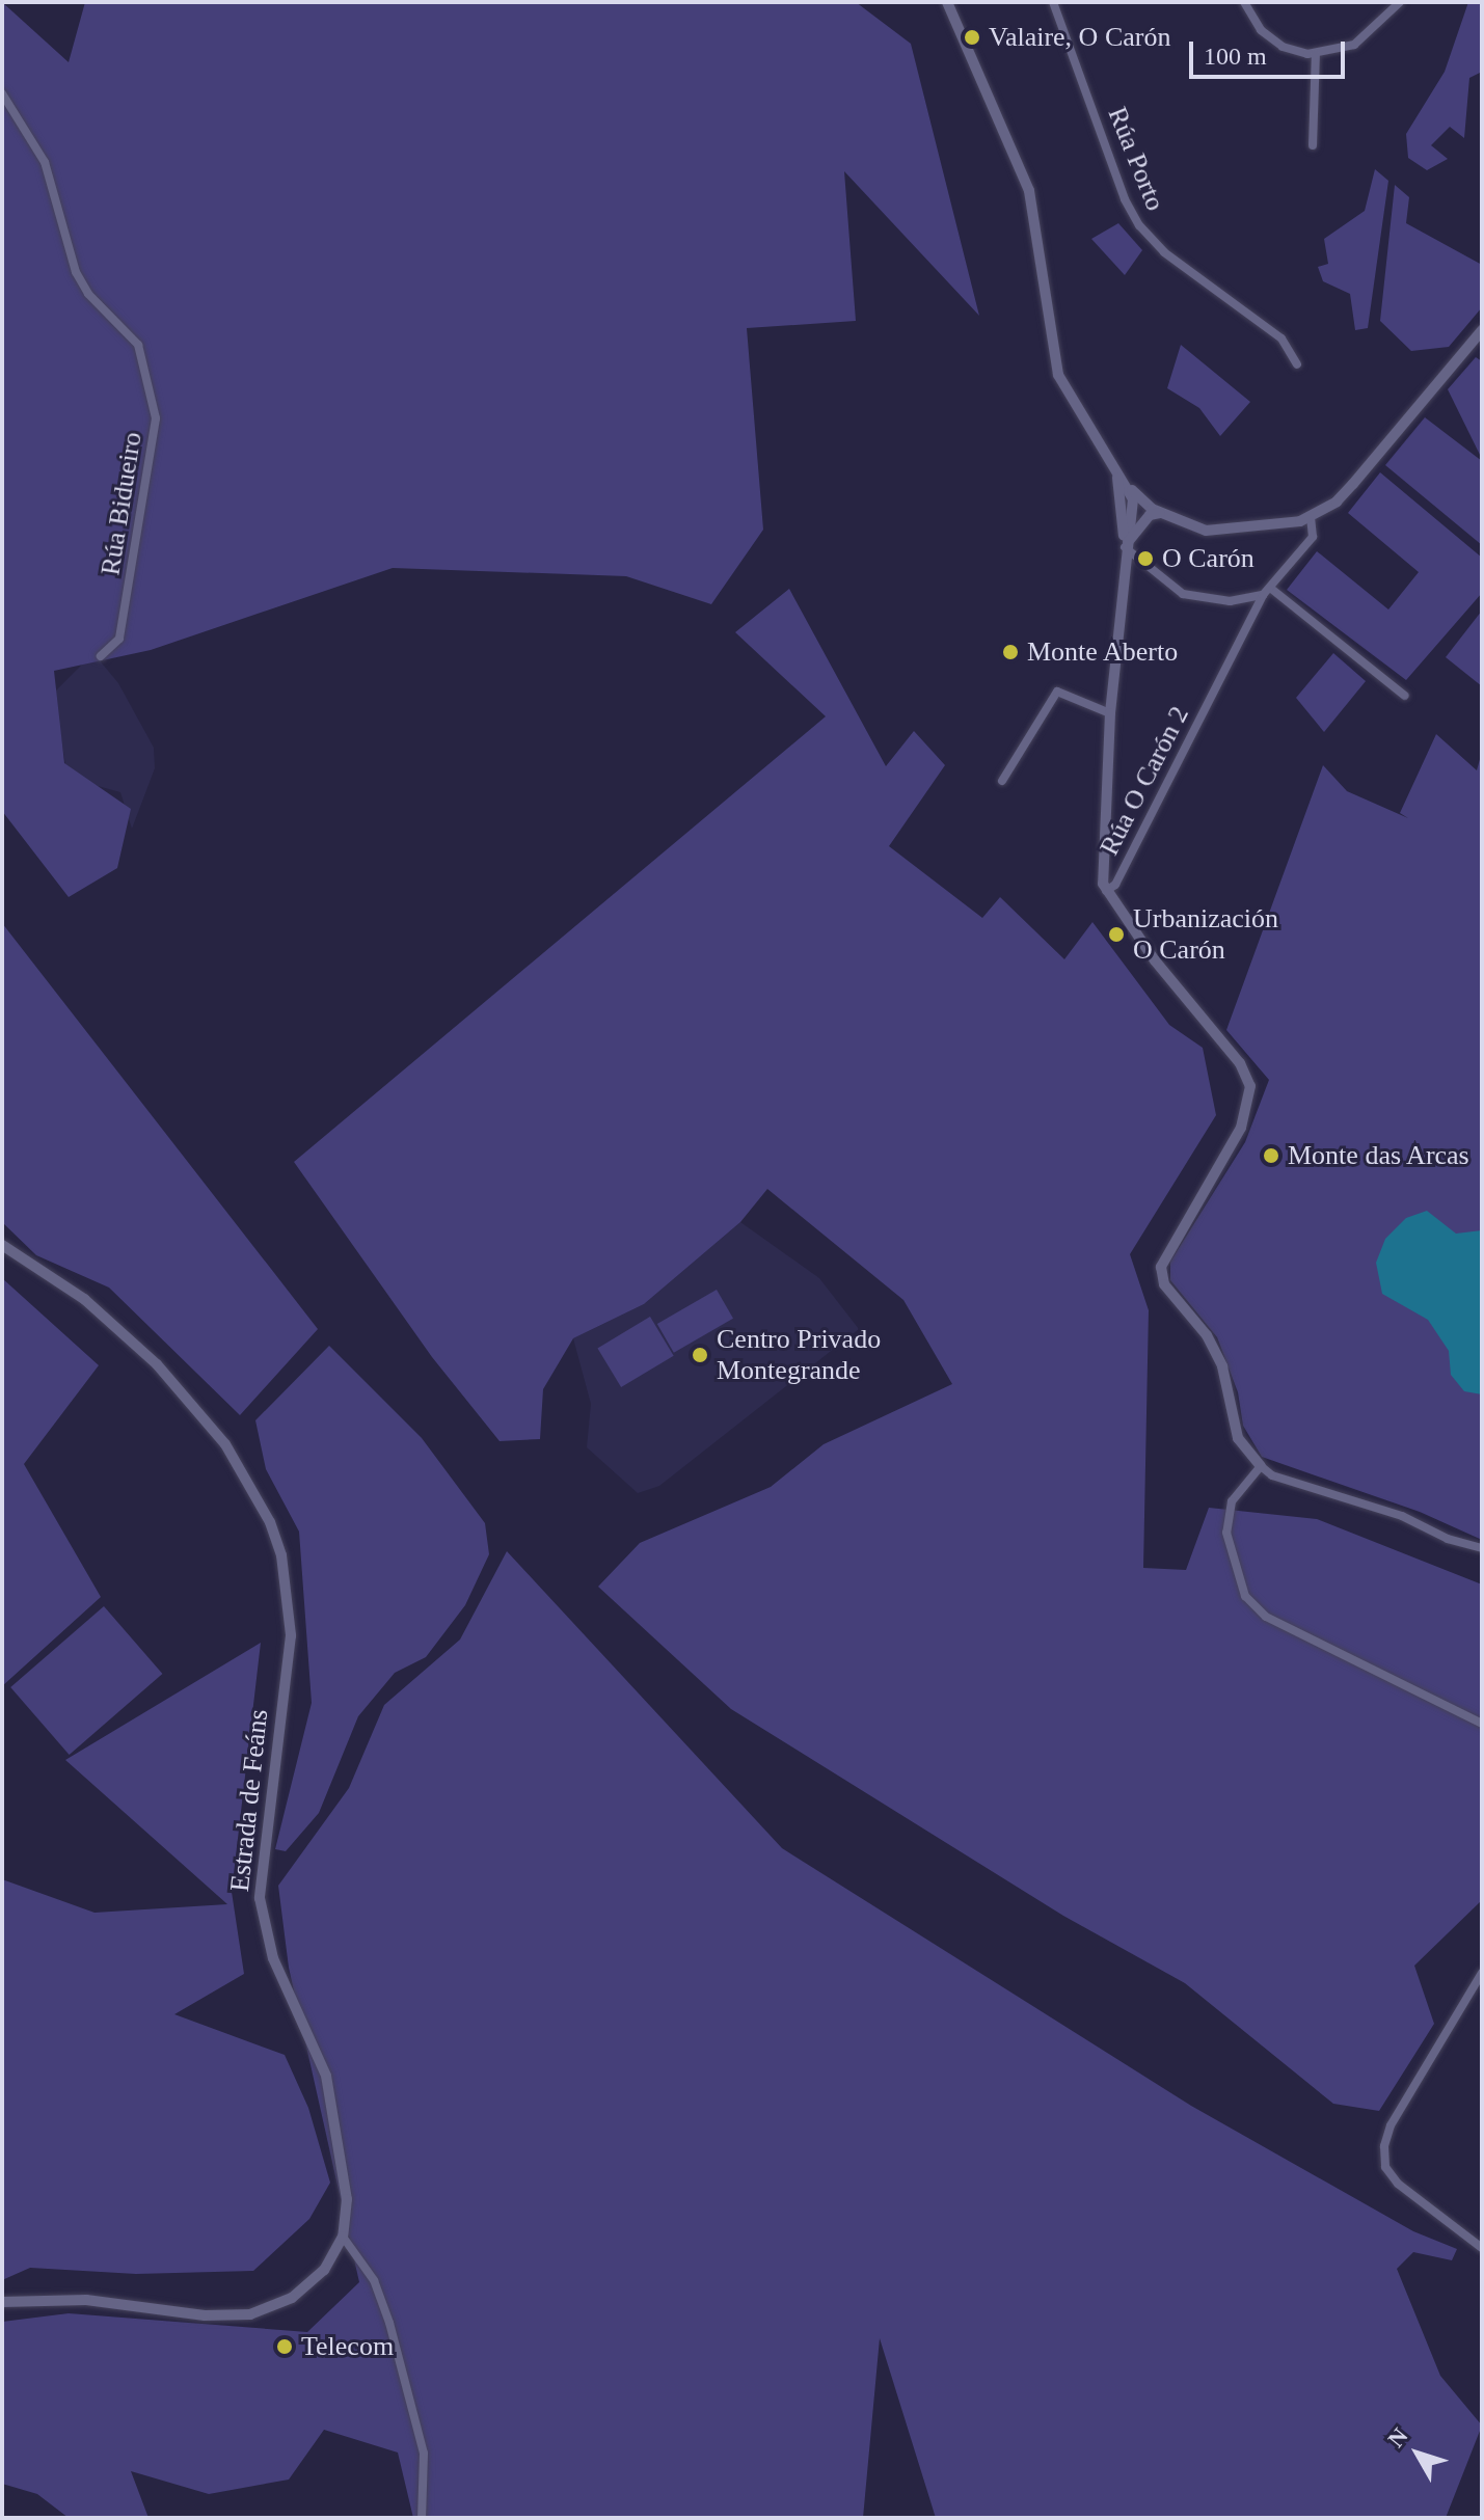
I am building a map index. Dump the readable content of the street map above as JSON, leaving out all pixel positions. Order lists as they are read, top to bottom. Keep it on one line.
{"streets":{"street":["Rúa Porto","Rúa Bidueiro","Rúa O Carón 2","Estrada de Feáns"]},"places":["Valaire, O Carón","O Carón","Monte Aberto","Urbanización O Carón","Monte das Arcas","Centro Privado Montegrande","Telecom"],"scale_bar":"100 m","north":"top left"}
